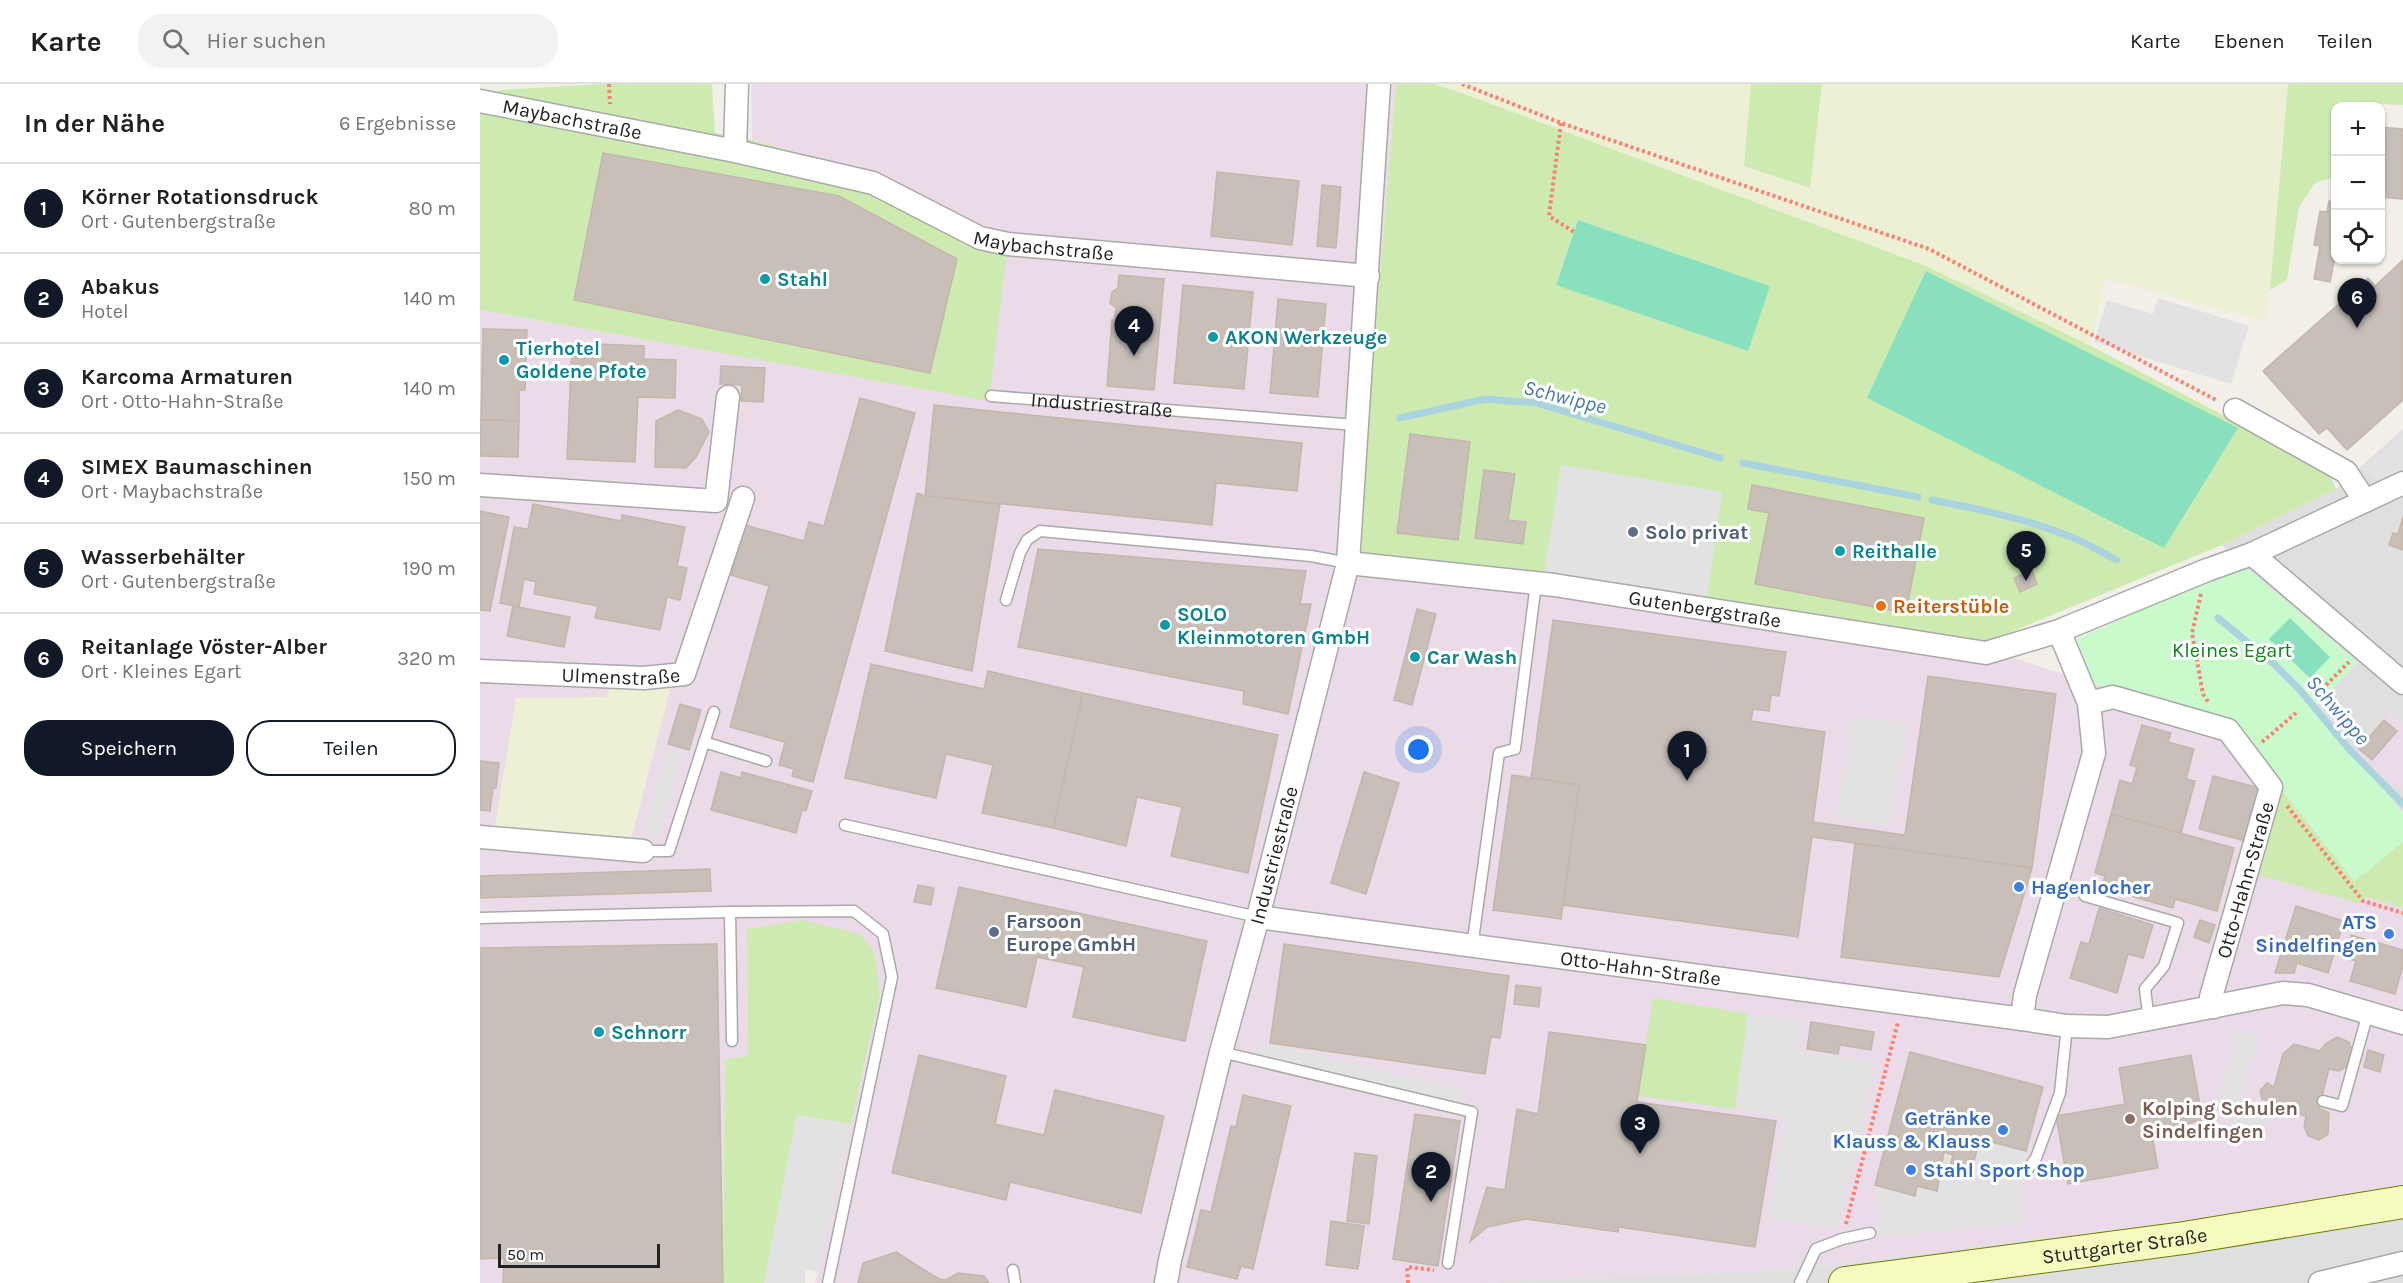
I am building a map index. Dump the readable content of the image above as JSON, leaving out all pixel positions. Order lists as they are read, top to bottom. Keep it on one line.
{"streets":{"street":["Maybachstraße","Industriestraße","Gutenbergstraße","Ulmenstraße","Otto-Hahn-Straße","Stuttgarter Straße"]},"crossings":[["Maybachstraße","Industriestraße"],["Industriestraße","Gutenbergstraße"],["Industriestraße","Otto-Hahn-Straße"]],"water":["Schwippe"],"parks":["Kleines Egart"],"places":["Stahl","AKON Werkzeuge","Tierhotel Goldene Pfote","Solo privat","Reithalle","Reiterstüble","SOLO Kleinmotoren GmbH","Car Wash","Hagenlocher","Farsoon Europe GmbH","ATS Sindelfingen","Schnorr","Kolping Schulen Sindelfingen","Getränke Klauss & Klauss","Stahl Sport Shop"],"scale_bar":"50 m","page":{"header":"Karte","search":"Hier suchen","nav":["Karte","Ebenen","Teilen"],"heading":["In der Nähe","6 Ergebnisse"],"map_buttons":["+","−"],"list":[{"mark":"1","name":"Körner Rotationsdruck","note":"Ort · Gutenbergstraße","value":"80 m"},{"mark":"2","name":"Abakus","note":"Hotel","value":"140 m"},{"mark":"3","name":"Karcoma Armaturen","note":"Ort · Otto-Hahn-Straße","value":"140 m"},{"mark":"4","name":"SIMEX Baumaschinen","note":"Ort · Maybachstraße","value":"150 m"},{"mark":"5","name":"Wasserbehälter","note":"Ort · Gutenbergstraße","value":"190 m"},{"mark":"6","name":"Reitanlage Vöster-Alber","note":"Ort · Kleines Egart","value":"320 m"}],"pins":["6","4","5","1","3","2"],"buttons":["Speichern","Teilen"],"scale":"50 m"}}
